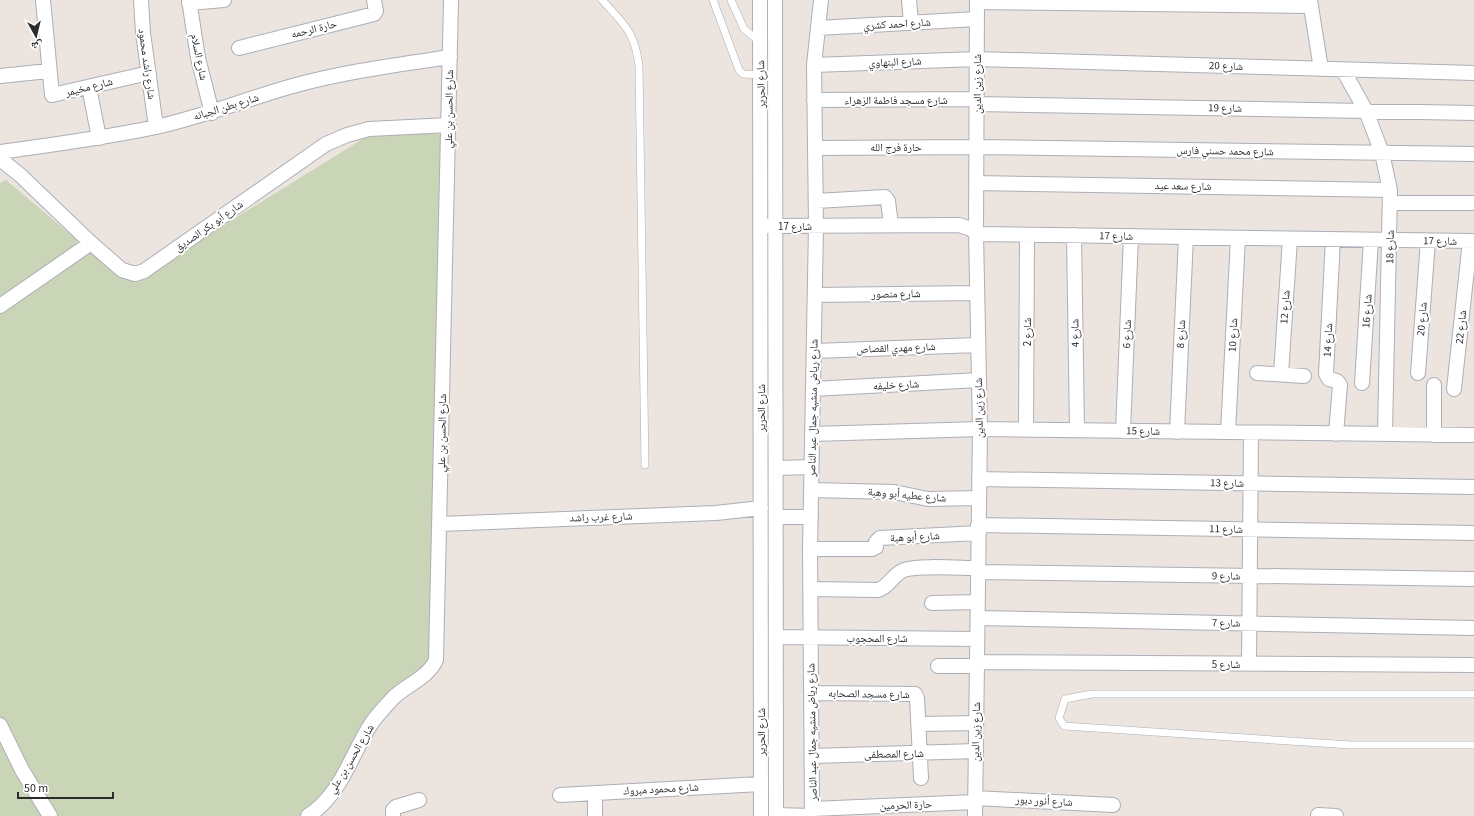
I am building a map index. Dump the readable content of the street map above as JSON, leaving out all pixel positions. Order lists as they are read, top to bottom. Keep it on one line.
{"streets":{"street":["شارع احمد كشري","حارة الرحمه","شارع السلام","شارع البنهاوي","شارع راشد محمود","شارع 20","شارع الحرير","شارع زين الدين","شارع مخيمر","شارع مسجد فاطمة الزهراء","شارع بطن الجبانه","شارع 19","شارع الحسن بن علي","حارة فرج الله","شارع محمد حسني فارس","شارع سعد عيد","شارع أبو بكر الصديق","شارع 17","شارع 18","شارع منصور","شارع 12","شارع 16","شارع 22","شارع 2","شارع 4","شارع 6","شارع 8","شارع 10","شارع 14","شارع مهدي القصاص","شارع خليفه","شارع رياض منشيه جمال عبد الناصر","شارع 15","شارع 13","شارع عطيه أبو وهبة","شارع غرب راشد","شارع 11","شارع أبو هبة","شارع 9","شارع 7","شارع المحجوب","شارع 5","شارع مسجد الصحابه","شارع المصطفى","شارع محمود مبروك","شارع أنور دبور","حارة الحرمين"]},"crossings":[["شارع احمد كشري","شارع زين الدين"],["شارع احمد كشري","شارع رياض منشيه جمال عبد الناصر"],["شارع السلام","شارع بطن الجبانه"],["شارع البنهاوي","شارع 20"],["شارع البنهاوي","شارع زين الدين"],["شارع البنهاوي","شارع رياض منشيه جمال عبد الناصر"],["شارع راشد محمود","شارع مخيمر"],["شارع راشد محمود","شارع بطن الجبانه"],["شارع 20","شارع زين الدين"],["شارع 20","شارع 17"],["شارع 20","شارع 18"],["شارع الحرير","شارع 17"],["شارع الحرير","شارع غرب راشد"],["شارع الحرير","شارع المحجوب"],["شارع الحرير","شارع محمود مبروك"],["شارع الحرير","حارة الحرمين"],["شارع زين الدين","شارع مسجد فاطمة الزهراء"],["شارع زين الدين","شارع 19"],["شارع زين الدين","حارة فرج الله"],["شارع زين الدين","شارع محمد حسني فارس"],["شارع زين الدين","شارع سعد عيد"],["شارع زين الدين","شارع 17"],["شارع زين الدين","شارع منصور"],["شارع زين الدين","شارع مهدي القصاص"],["شارع زين الدين","شارع خليفه"],["شارع زين الدين","شارع 15"],["شارع زين الدين","شارع 13"],["شارع زين الدين","شارع عطيه أبو وهبة"],["شارع زين الدين","شارع 11"],["شارع زين الدين","شارع أبو هبة"],["شارع زين الدين","شارع 9"],["شارع زين الدين","شارع 7"],["شارع زين الدين","شارع المحجوب"],["شارع زين الدين","شارع 5"],["شارع زين الدين","شارع المصطفى"],["شارع زين الدين","شارع أنور دبور"],["شارع زين الدين","حارة الحرمين"],["شارع مسجد فاطمة الزهراء","شارع 19"],["شارع مسجد فاطمة الزهراء","شارع رياض منشيه جمال عبد الناصر"],["شارع بطن الجبانه","شارع الحسن بن علي"],["شارع 19","شارع 18"],["شارع الحسن بن علي","شارع أبو بكر الصديق"],["شارع الحسن بن علي","شارع غرب راشد"],["حارة فرج الله","شارع محمد حسني فارس"],["حارة فرج الله","شارع رياض منشيه جمال عبد الناصر"],["شارع محمد حسني فارس","شارع 18"],["شارع سعد عيد","شارع 18"],["شارع 17","شارع 18"],["شارع 17","شارع 12"],["شارع 17","شارع 16"],["شارع 17","شارع 22"],["شارع 17","شارع 2"],["شارع 17","شارع 4"],["شارع 17","شارع 6"],["شارع 17","شارع 8"],["شارع 17","شارع 10"],["شارع 17","شارع 14"],["شارع 17","شارع رياض منشيه جمال عبد الناصر"],["شارع 18","شارع 15"],["شارع منصور","شارع رياض منشيه جمال عبد الناصر"],["شارع 2","شارع 15"],["شارع 4","شارع 15"],["شارع 6","شارع 15"],["شارع 8","شارع 15"],["شارع 10","شارع 15"],["شارع 14","شارع 15"],["شارع مهدي القصاص","شارع رياض منشيه جمال عبد الناصر"],["شارع خليفه","شارع رياض منشيه جمال عبد الناصر"],["شارع رياض منشيه جمال عبد الناصر","شارع 15"],["شارع رياض منشيه جمال عبد الناصر","شارع عطيه أبو وهبة"],["شارع رياض منشيه جمال عبد الناصر","شارع أبو هبة"],["شارع رياض منشيه جمال عبد الناصر","شارع 9"],["شارع رياض منشيه جمال عبد الناصر","شارع المحجوب"],["شارع رياض منشيه جمال عبد الناصر","شارع مسجد الصحابه"],["شارع رياض منشيه جمال عبد الناصر","شارع المصطفى"],["شارع رياض منشيه جمال عبد الناصر","حارة الحرمين"],["شارع 11","شارع أبو هبة"],["شارع مسجد الصحابه","شارع المصطفى"],["شارع أنور دبور","حارة الحرمين"]],"scale_bar":"50 m","north":"bottom"}
